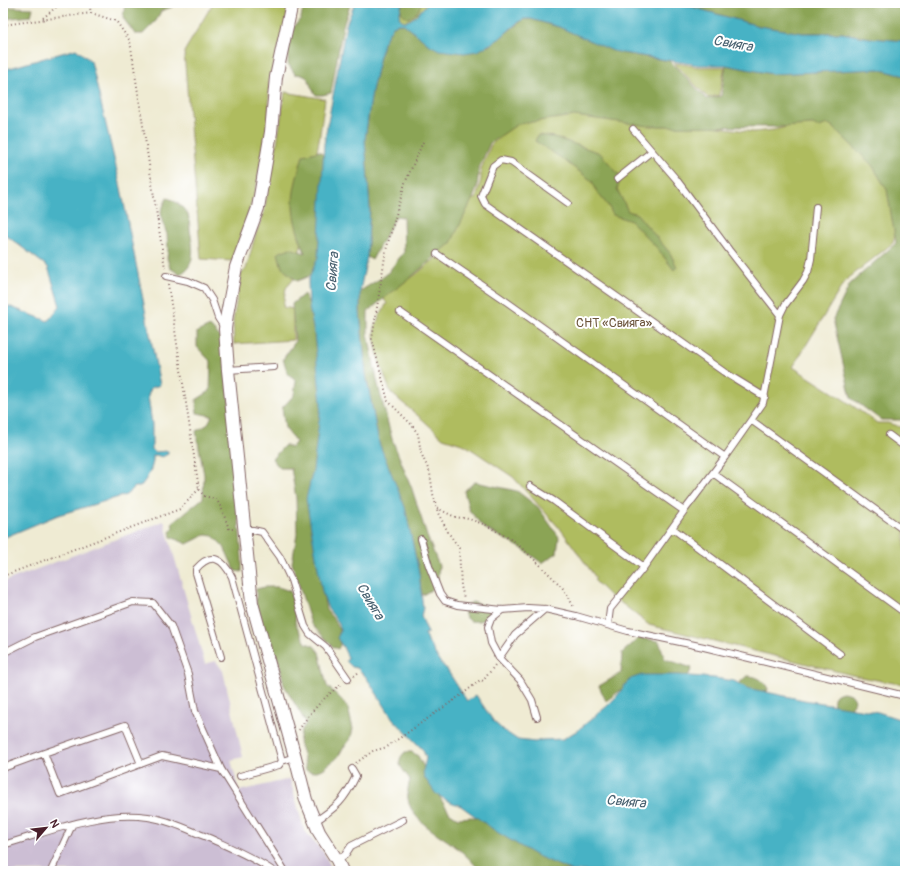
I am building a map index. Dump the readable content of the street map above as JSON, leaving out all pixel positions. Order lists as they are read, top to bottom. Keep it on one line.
{"water":["Свияга"],"parks":["СНТ «Свияга»"],"north":"top right"}
